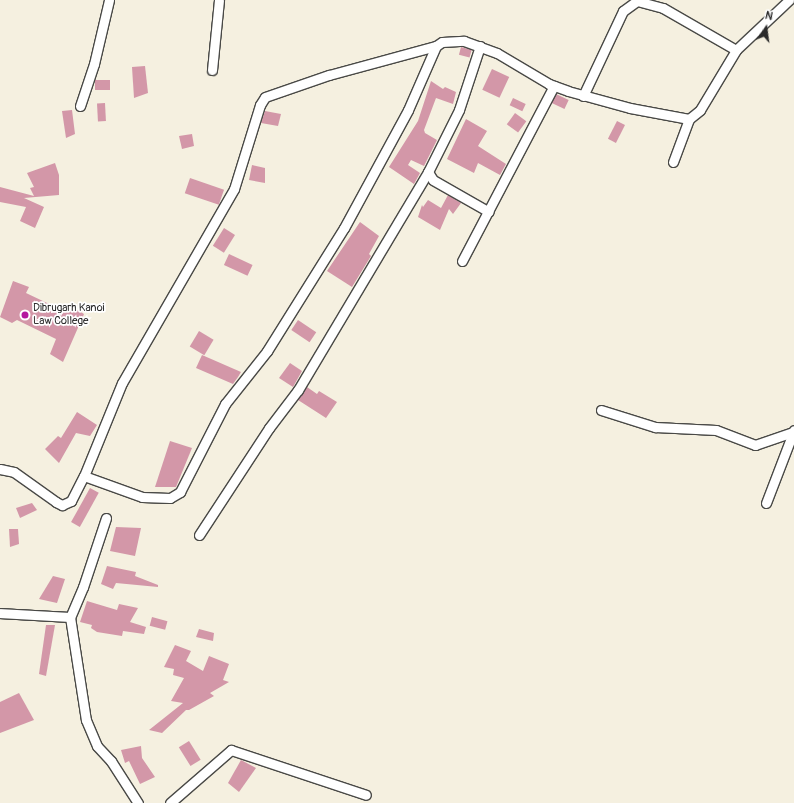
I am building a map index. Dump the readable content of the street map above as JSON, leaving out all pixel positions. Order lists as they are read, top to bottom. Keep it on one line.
{"places":["Dibrugarh Kanoi Law College"],"north":"top"}
